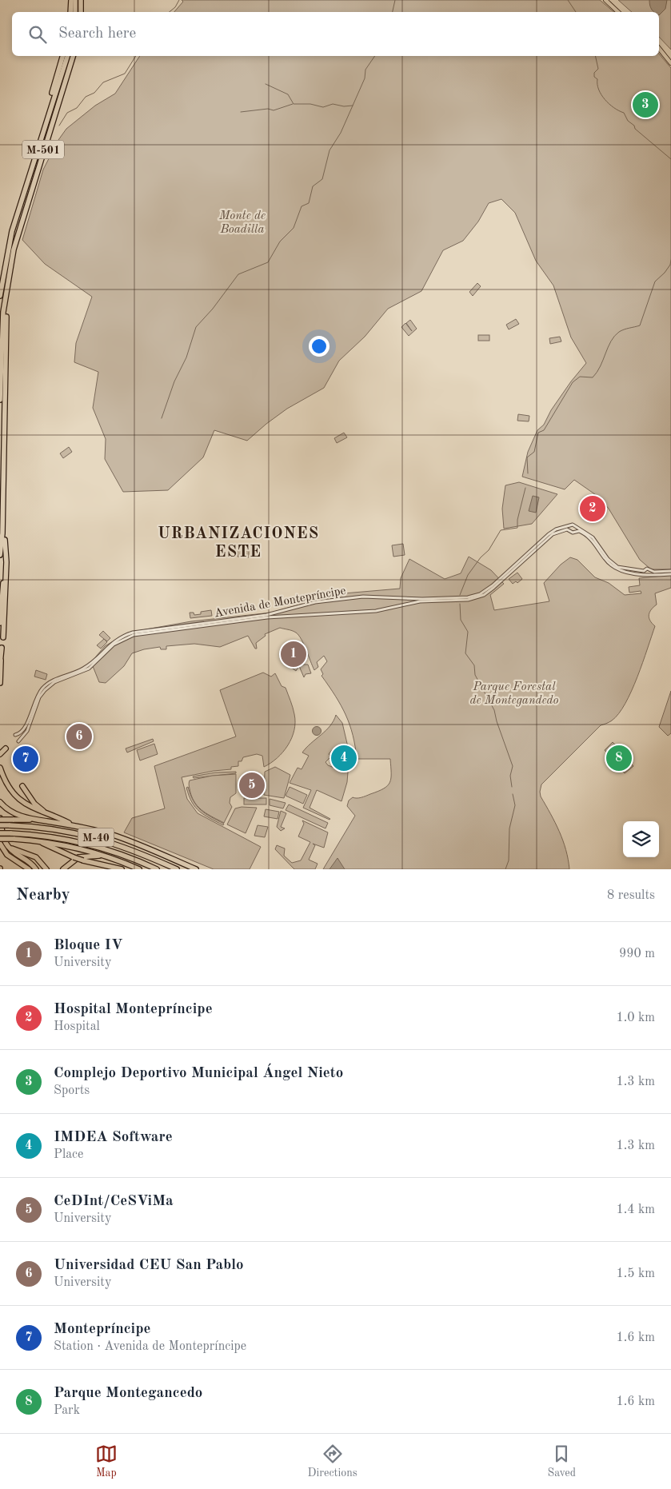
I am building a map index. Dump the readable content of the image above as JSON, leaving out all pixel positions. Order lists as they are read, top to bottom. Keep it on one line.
{"streets":{"highway":["M-501","M-40"],"street":["Avenida de Montepríncipe"]},"districts":["URBANIZACIONES ESTE"],"parks":["Monte de Boadilla","Parque Forestal de Montegandedo"],"page":{"search":"Search here","pins":["3","2","1","6","4","8","7","5"],"heading":["Nearby","8 results"],"list":[{"mark":"1","name":"Bloque IV","note":"University","value":"990 m"},{"mark":"2","name":"Hospital Montepríncipe","note":"Hospital","value":"1.0 km"},{"mark":"3","name":"Complejo Deportivo Municipal Ángel Nieto","note":"Sports","value":"1.3 km"},{"mark":"4","name":"IMDEA Software","note":"Place","value":"1.3 km"},{"mark":"5","name":"CeDInt/CeSViMa","note":"University","value":"1.4 km"},{"mark":"6","name":"Universidad CEU San Pablo","note":"University","value":"1.5 km"},{"mark":"7","name":"Montepríncipe","note":"Station · Avenida de Montepríncipe","value":"1.6 km"},{"mark":"8","name":"Parque Montegancedo","note":"Park","value":"1.6 km"}],"nav":["Map","Directions","Saved"]}}
